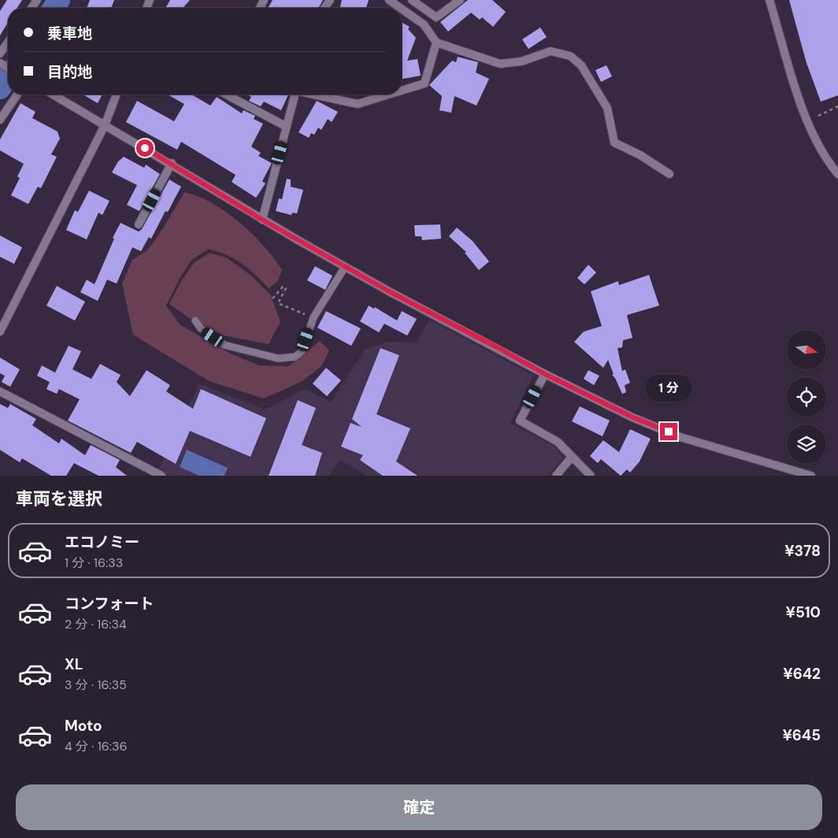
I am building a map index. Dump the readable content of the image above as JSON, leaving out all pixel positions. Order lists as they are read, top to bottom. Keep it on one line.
{"north":"right","page":{"banner":["乗車地","目的地"],"bubble":"1 分","heading":"車両を選択","list":[{"name":"エコノミー","note":"1 分 · 16:33","value":"¥378"},{"name":"コンフォート","note":"2 分 · 16:34","value":"¥510"},{"name":"XL","note":"3 分 · 16:35","value":"¥642"},{"name":"Moto","note":"4 分 · 16:36","value":"¥645"}],"buttons":"確定"}}
